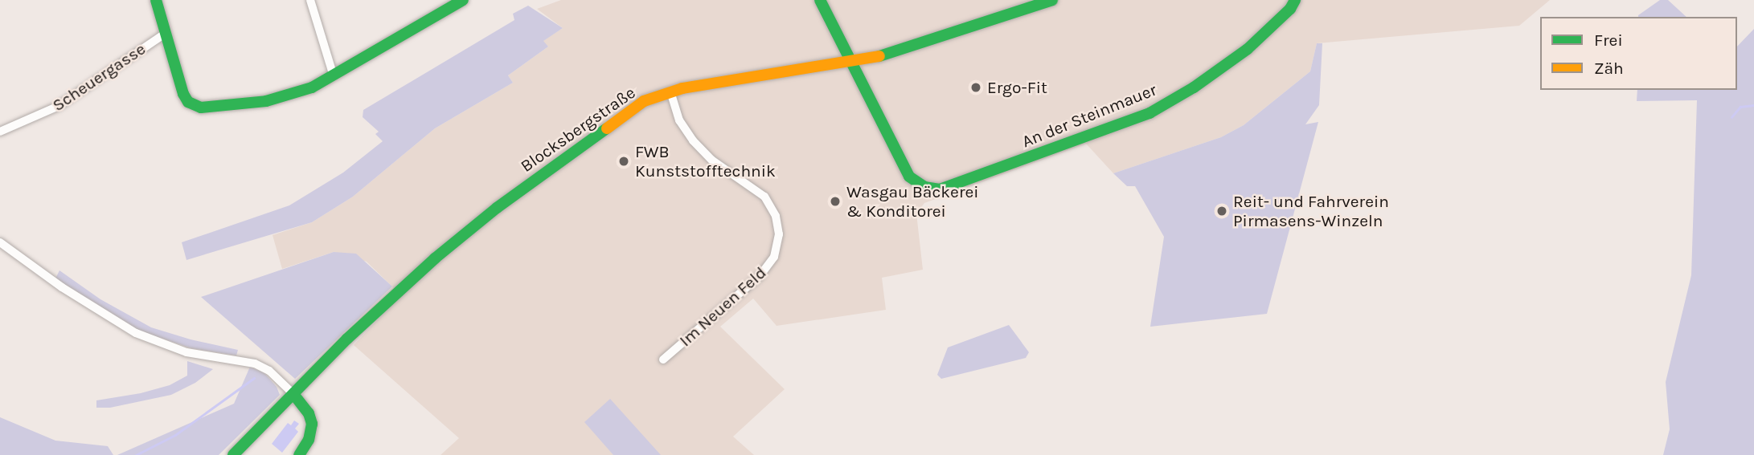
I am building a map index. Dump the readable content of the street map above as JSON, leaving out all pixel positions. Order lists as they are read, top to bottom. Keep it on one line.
{"streets":{"street":["Scheuergasse","An der Steinmauer","Blocksbergstraße","Im Neuen Feld"]},"crossings":[["An der Steinmauer","Blocksbergstraße"],["Blocksbergstraße","Im Neuen Feld"]],"places":["Ergo-Fit","FWB Kunststofftechnik","Wasgau Bäckerei & Konditorei","Reit- und Fahrverein Pirmasens-Winzeln"],"legend":["Frei","Zäh"]}
